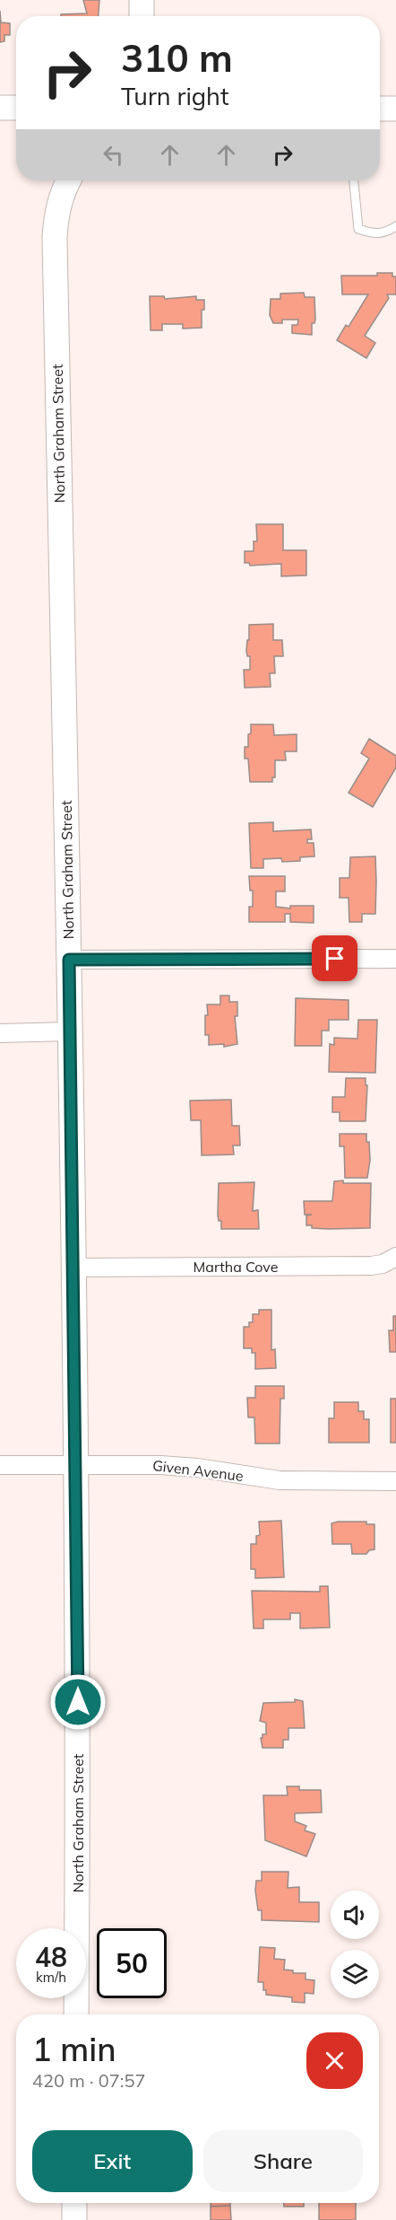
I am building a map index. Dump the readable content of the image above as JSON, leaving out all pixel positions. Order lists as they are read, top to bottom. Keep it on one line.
{"streets":{"main road":["North Graham Street"],"street":["Martha Cove","Given Avenue"]},"crossings":[["North Graham Street","Martha Cove"],["North Graham Street","Given Avenue"]],"page":{"turn":["310 m","Turn right"],"speed":"48 km/h","limit":"50","heading":["1 min","420 m · 07:57"],"buttons":["Exit","Share"]}}
